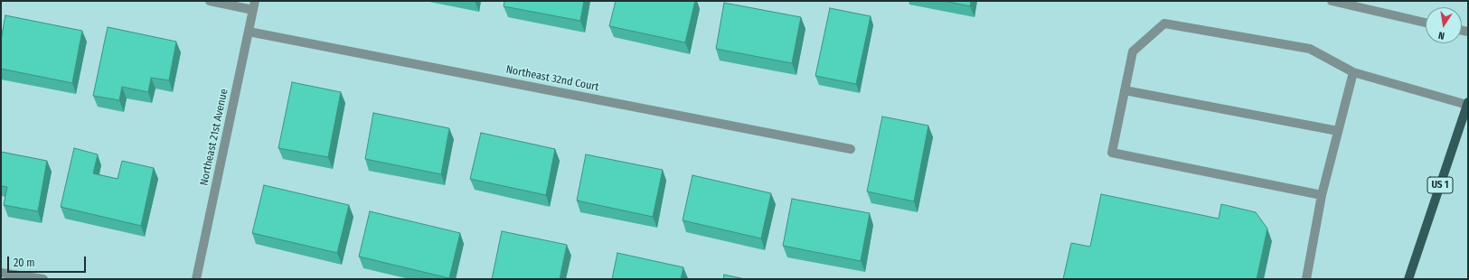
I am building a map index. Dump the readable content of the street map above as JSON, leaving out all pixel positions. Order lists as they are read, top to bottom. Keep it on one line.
{"streets":{"main road":["US 1"],"street":["Northeast 32nd Court","Northeast 21st Avenue"]},"crossings":[["Northeast 32nd Court","Northeast 21st Avenue"]],"scale_bar":"20 m","north":"bottom"}
